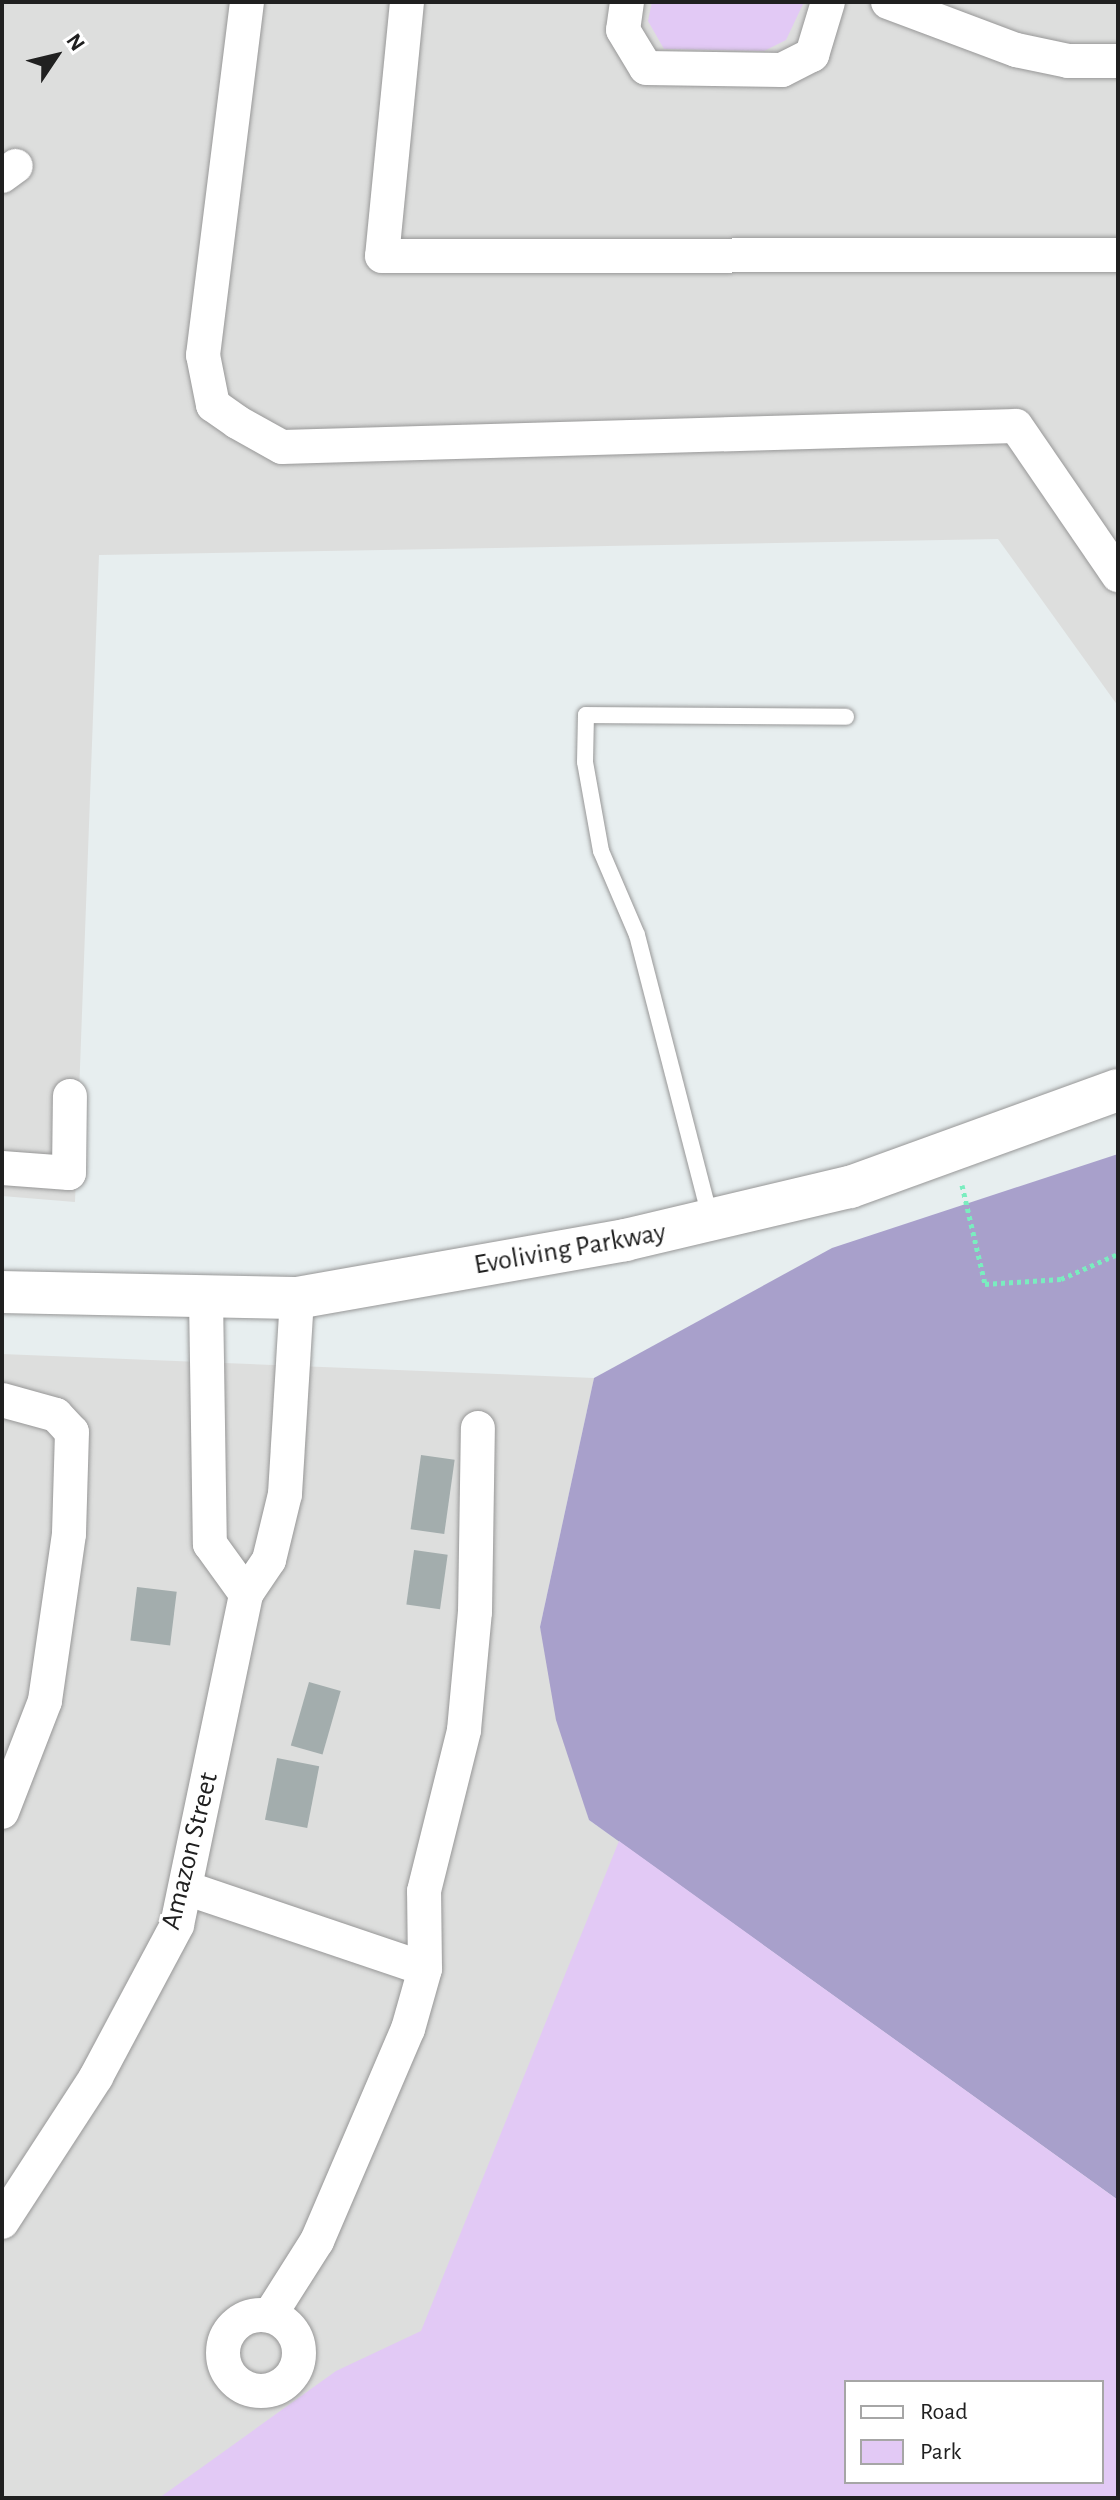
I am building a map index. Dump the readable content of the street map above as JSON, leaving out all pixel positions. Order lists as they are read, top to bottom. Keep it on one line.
{"streets":{"street":["Evoliving Parkway","Amazon Street"]},"crossings":[["Evoliving Parkway","Amazon Street"]],"legend":["Road","Park"],"north":"top right"}
